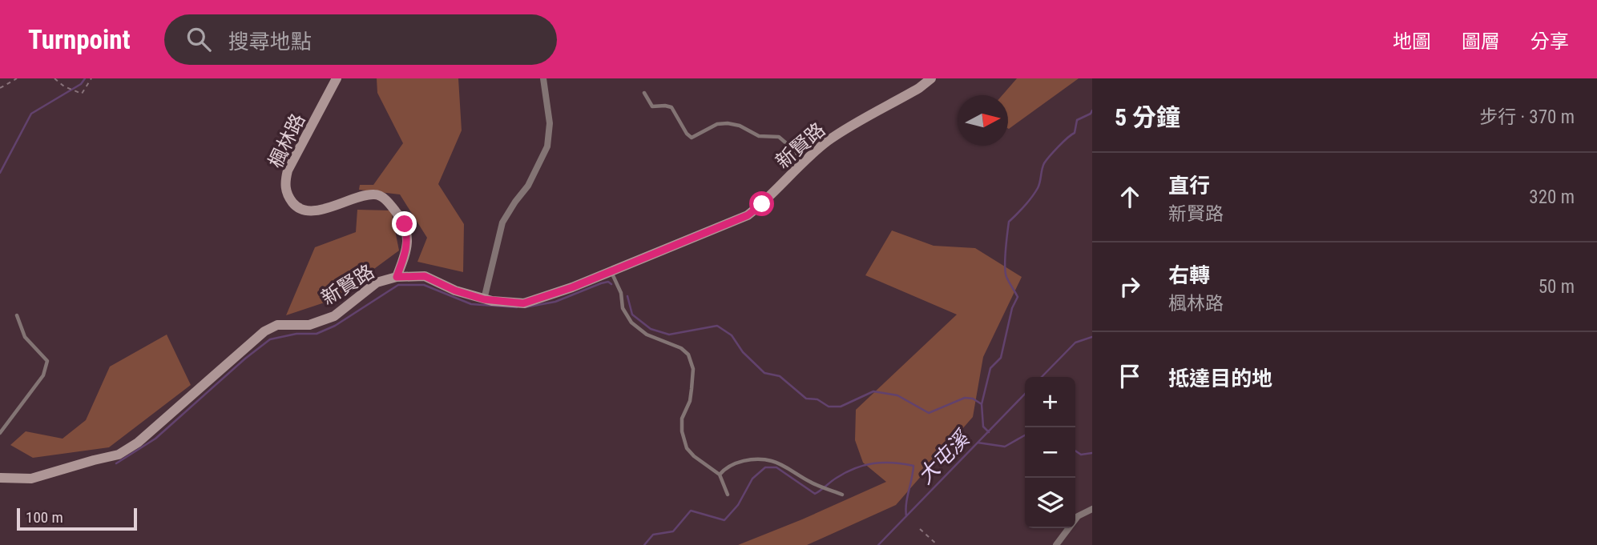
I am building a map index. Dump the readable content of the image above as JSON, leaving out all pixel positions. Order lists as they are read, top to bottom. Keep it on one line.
{"streets":{"street":["楓林路","新賢路"]},"crossings":[["楓林路","新賢路"]],"water":["大屯溪"],"scale_bar":"100 m","north":"right","page":{"header":"Turnpoint","search":"搜尋地點","nav":["地圖","圖層","分享"],"heading":["5 分鐘","步行 · 370 m"],"list":[["直行","新賢路","320 m"],["右轉","楓林路","50 m"],"抵達目的地"],"map_buttons":["+","−"],"scale":"100 m"}}
